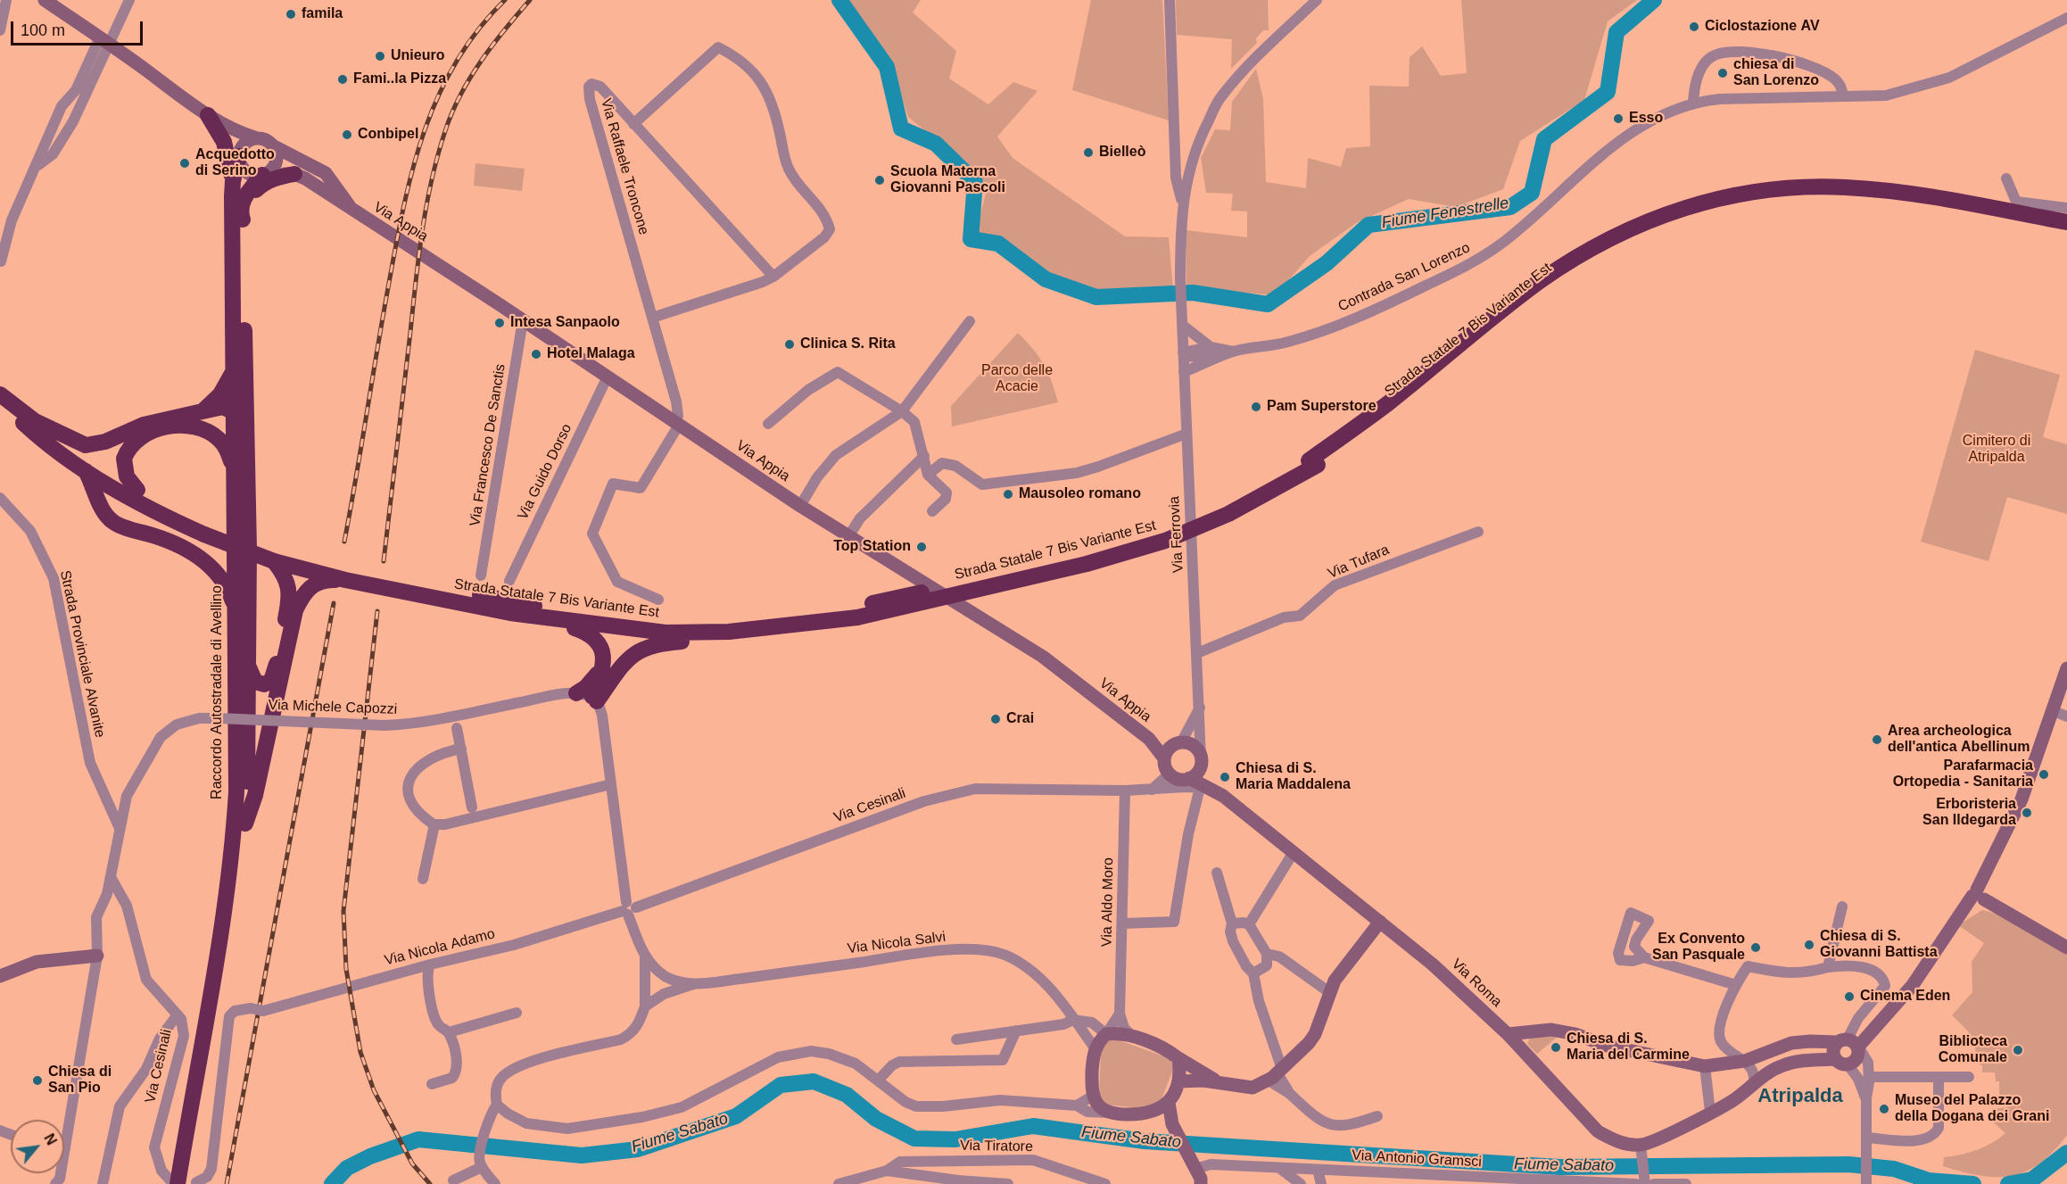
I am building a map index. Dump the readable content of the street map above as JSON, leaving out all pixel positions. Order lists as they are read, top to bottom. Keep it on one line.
{"streets":{"highway":["Strada Statale 7 Bis Variante Est","Raccordo Autostradale di Avellino"],"street":["Via Raffaele Troncone","Via Appia","Contrada San Lorenzo","Via Francesco De Sanctis","Via Guido Dorso","Via Ferrovia","Via Tufara","Strada Provinciale Alvanite","Via Michele Capozzi","Via Cesinali","Via Aldo Moro","Via Nicola Salvi","Via Nicola Adamo","Via Roma","Via Tiratore","Via Antonio Gramsci"]},"crossings":[["Via Raffaele Troncone","Via Appia"],["Via Appia","Via Francesco De Sanctis"],["Via Appia","Via Guido Dorso"],["Via Appia","Via Roma"],["Contrada San Lorenzo","Via Ferrovia"],["Via Ferrovia","Via Tufara"],["Via Ferrovia","Via Roma"],["Strada Provinciale Alvanite","Via Michele Capozzi"],["Raccordo Autostradale di Avellino","Via Cesinali"],["Raccordo Autostradale di Avellino","Via Nicola Adamo"],["Via Michele Capozzi","Via Cesinali"],["Via Cesinali","Via Aldo Moro"],["Via Cesinali","Via Nicola Adamo"],["Via Cesinali","Via Roma"],["Via Nicola Salvi","Via Antonio Gramsci"]],"districts":["Atripalda"],"water":["Fiume Fenestrelle","Fiume Sabato"],"parks":["Parco delle Acacie","Cimitero di Atripalda"],"places":["famila","Ciclostazione AV","Unieuro","chiesa di San Lorenzo","Fami..la Pizza","Esso","Conbipel","Bielleò","Acquedotto di Serino","Scuola Materna Giovanni Pascoli","Intesa Sanpaolo","Clinica S. Rita","Hotel Malaga","Pam Superstore","Mausoleo romano","Top Station","Crai","Area archeologica dell'antica Abellinum","Parafarmacia Ortopedia - Sanitaria","Chiesa di S. Maria Maddalena","Erboristeria San Ildegarda","Chiesa di S. Giovanni Battista","Ex Convento San Pasquale","Cinema Eden","Chiesa di S. Maria del Carmine","Biblioteca Comunale","Chiesa di San Pio","Museo del Palazzo della Dogana dei Grani"],"scale_bar":"100 m","north":"top right"}
